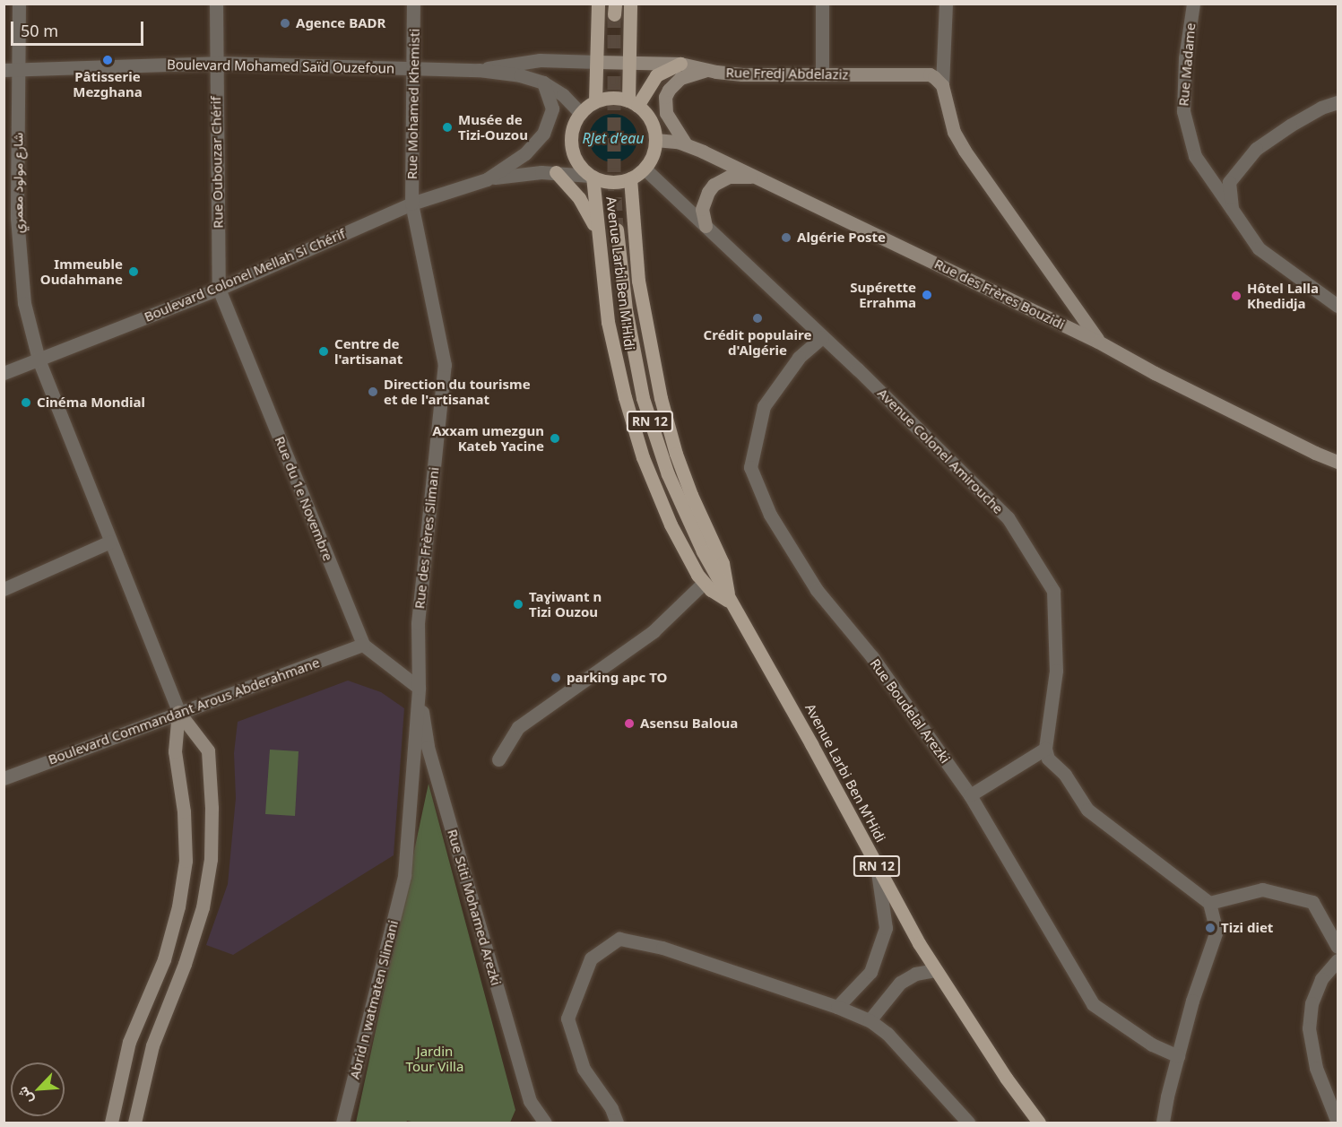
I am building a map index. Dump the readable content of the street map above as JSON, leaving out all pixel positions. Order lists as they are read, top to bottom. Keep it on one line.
{"streets":{"main road":["Rue Fredj Abdelaziz","Avenue Larbi Ben M'Hidi","Rue des Frères Bouzidi","RN 12"],"street":["Rue Madame","Boulevard Mohamed Saïd Ouzefoun","Rue Mohamed Khemisti","Rue Oubouzar Chérif","شارع مولود معمري","Boulevard Colonel Mellah Si Chérif","Avenue Colonel Amirouche","Rue du 1e Novembre","Rue des Frères Slimani","Boulevard Commandant Arous Abderahmane","Rue Boudelal Arezki","Rue Stiti Mohamed Arezki","Abrid n watmaten Slimani"]},"crossings":[["Boulevard Mohamed Saïd Ouzefoun","Rue Fredj Abdelaziz"],["Boulevard Mohamed Saïd Ouzefoun","Rue Mohamed Khemisti"],["Boulevard Mohamed Saïd Ouzefoun","Rue Oubouzar Chérif"],["Boulevard Mohamed Saïd Ouzefoun","شارع مولود معمري"],["Boulevard Mohamed Saïd Ouzefoun","Avenue Larbi Ben M'Hidi"],["Boulevard Mohamed Saïd Ouzefoun","Boulevard Colonel Mellah Si Chérif"],["Boulevard Mohamed Saïd Ouzefoun","Rue des Frères Bouzidi"],["Boulevard Mohamed Saïd Ouzefoun","Avenue Colonel Amirouche"],["Rue Mohamed Khemisti","Boulevard Colonel Mellah Si Chérif"],["Rue Mohamed Khemisti","Rue des Frères Slimani"],["Rue Oubouzar Chérif","Boulevard Colonel Mellah Si Chérif"],["Rue Oubouzar Chérif","Rue du 1e Novembre"],["شارع مولود معمري","Boulevard Colonel Mellah Si Chérif"],["شارع مولود معمري","Boulevard Commandant Arous Abderahmane"],["Avenue Larbi Ben M'Hidi","Boulevard Colonel Mellah Si Chérif"],["Avenue Larbi Ben M'Hidi","Rue des Frères Bouzidi"],["Avenue Larbi Ben M'Hidi","Avenue Colonel Amirouche"],["Boulevard Colonel Mellah Si Chérif","Rue des Frères Bouzidi"],["Boulevard Colonel Mellah Si Chérif","Avenue Colonel Amirouche"],["Boulevard Colonel Mellah Si Chérif","Rue du 1e Novembre"],["Boulevard Colonel Mellah Si Chérif","Rue des Frères Slimani"],["Rue des Frères Bouzidi","Avenue Colonel Amirouche"],["Avenue Colonel Amirouche","Rue Boudelal Arezki"],["Rue du 1e Novembre","Boulevard Commandant Arous Abderahmane"],["Rue des Frères Slimani","Rue Stiti Mohamed Arezki"],["Rue des Frères Slimani","Abrid n watmaten Slimani"]],"water":["RJet d'eau"],"parks":["Jardin Tour Villa"],"places":["Agence BADR","Pâtisserie Mezghana","Musée de Tizi-Ouzou","Algérie Poste","Immeuble Oudahmane","Supérette Errahma","Hôtel Lalla Khedidja","Crédit populaire d'Algérie","Centre de l'artisanat","Direction du tourisme et de l'artisanat","Cinéma Mondial","Axxam umezgun Kateb Yacine","Taɣiwant n Tizi Ouzou","parking apc TO","Asensu Baloua","Tizi diet"],"scale_bar":"50 m","north":"bottom left"}
